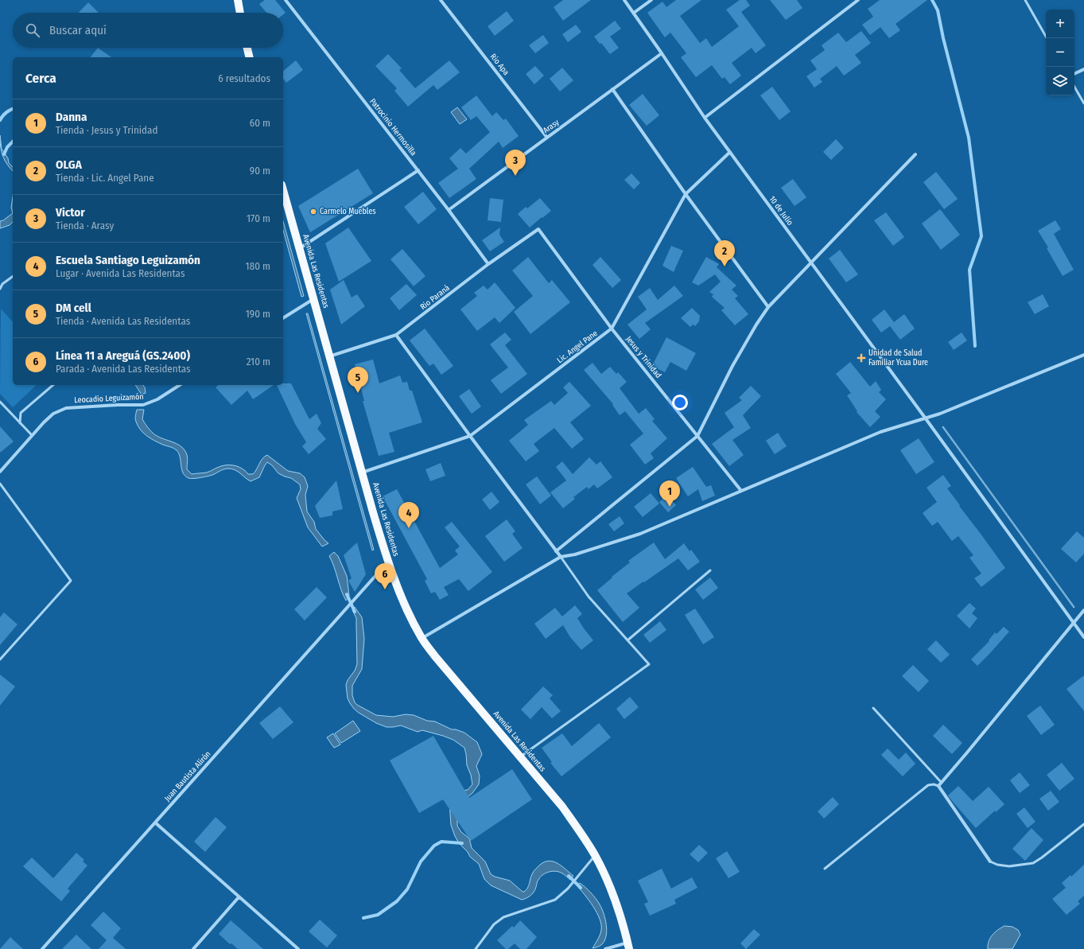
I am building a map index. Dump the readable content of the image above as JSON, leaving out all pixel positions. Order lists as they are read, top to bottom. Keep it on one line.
{"streets":{"main road":["Avenida Las Residentas"],"street":["Rio Apa","Arasy","Patrocinio Hermosilla","10 de Julio","Rio Paraná","Lic. Angel Pane","Jesus y Trinidad","Leocadio Leguizamón","Juan Bautista Alirón"]},"crossings":[["Rio Apa","Arasy"],["Arasy","Patrocinio Hermosilla"],["Arasy","10 de Julio"],["Patrocinio Hermosilla","Rio Paraná"],["10 de Julio","Lic. Angel Pane"],["Avenida Las Residentas","Rio Paraná"],["Avenida Las Residentas","Lic. Angel Pane"],["Avenida Las Residentas","Juan Bautista Alirón"],["Rio Paraná","Jesus y Trinidad"],["Lic. Angel Pane","Jesus y Trinidad"]],"places":{"other":["Carmelo Muebles"],"health":["Unidad de Salud Familiar Ycua Dure"]},"page":{"map_buttons":["+","−"],"search":"Buscar aquí","heading":["Cerca","6 resultados"],"list":[{"mark":"1","name":"Danna","note":"Tienda · Jesus y Trinidad","value":"60 m"},{"mark":"2","name":"OLGA","note":"Tienda · Lic. Angel Pane","value":"90 m"},{"mark":"3","name":"Victor","note":"Tienda · Arasy","value":"170 m"},{"mark":"4","name":"Escuela Santiago Leguizamón","note":"Lugar · Avenida Las Residentas","value":"180 m"},{"mark":"5","name":"DM cell","note":"Tienda · Avenida Las Residentas","value":"190 m"},{"mark":"6","name":"Línea 11 a Areguá (GS.2400)","note":"Parada · Avenida Las Residentas","value":"210 m"}],"pins":["3","2","5","1","4","6"]}}
